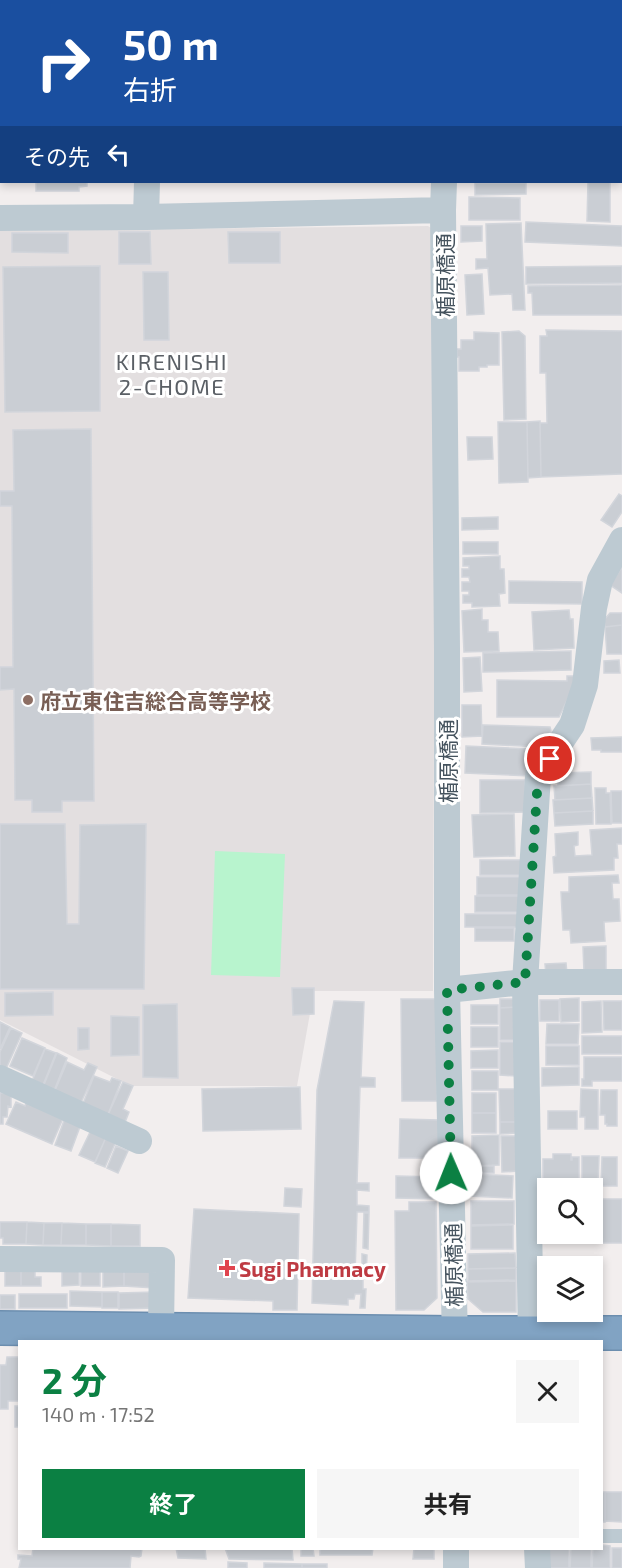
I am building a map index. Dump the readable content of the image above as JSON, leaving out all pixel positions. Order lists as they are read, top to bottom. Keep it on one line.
{"streets":{"street":["楯原橋通"]},"districts":["KIRENISHI 2-CHOME"],"places":{"other":["府立東住吉総合高等学校"],"health":["Sugi Pharmacy"]},"page":{"turn":["50 m","右折"],"then":"その先","heading":["2 分","140 m · 17:52"],"buttons":["終了","共有"]}}
